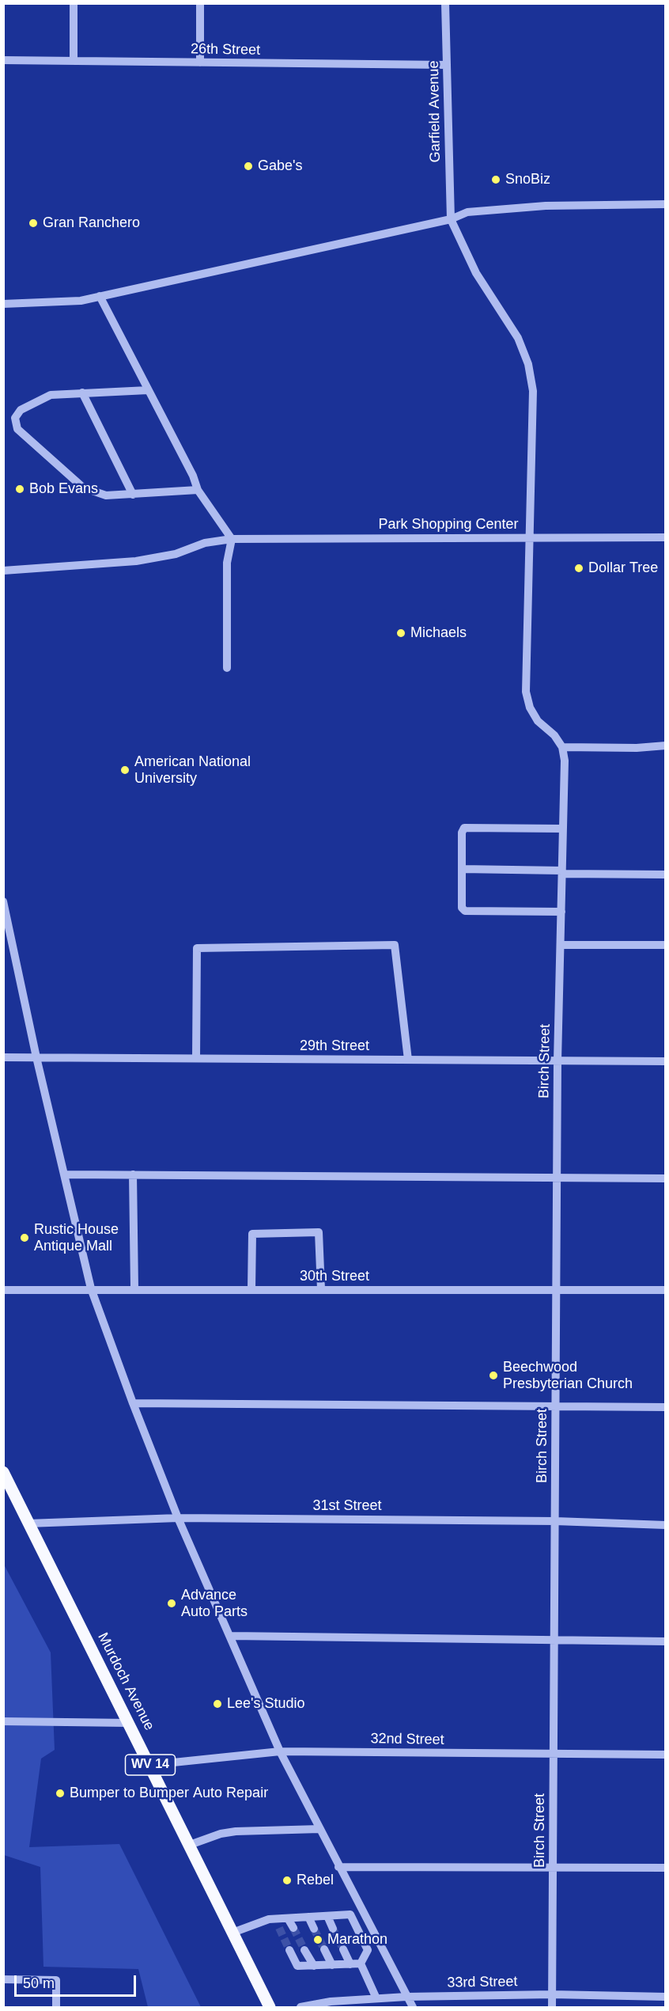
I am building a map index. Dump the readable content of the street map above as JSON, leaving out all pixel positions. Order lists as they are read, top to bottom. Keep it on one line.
{"streets":{"main road":["Murdoch Avenue","WV 14"],"street":["26th Street","Garfield Avenue","Park Shopping Center","29th Street","Birch Street","30th Street","31st Street","32nd Street","33rd Street"]},"crossings":[["26th Street","Garfield Avenue"],["29th Street","Birch Street"],["Birch Street","30th Street"],["Birch Street","31st Street"],["Birch Street","32nd Street"],["Birch Street","33rd Street"],["31st Street","Murdoch Avenue"],["Murdoch Avenue","32nd Street"]],"places":["Gabe's","SnoBiz","Gran Ranchero","Bob Evans","Dollar Tree","Michaels","American National University","Rustic House Antique Mall","Beechwood Presbyterian Church","Advance Auto Parts","Lee's Studio","Bumper to Bumper Auto Repair","Rebel","Marathon"],"scale_bar":"50 m"}
